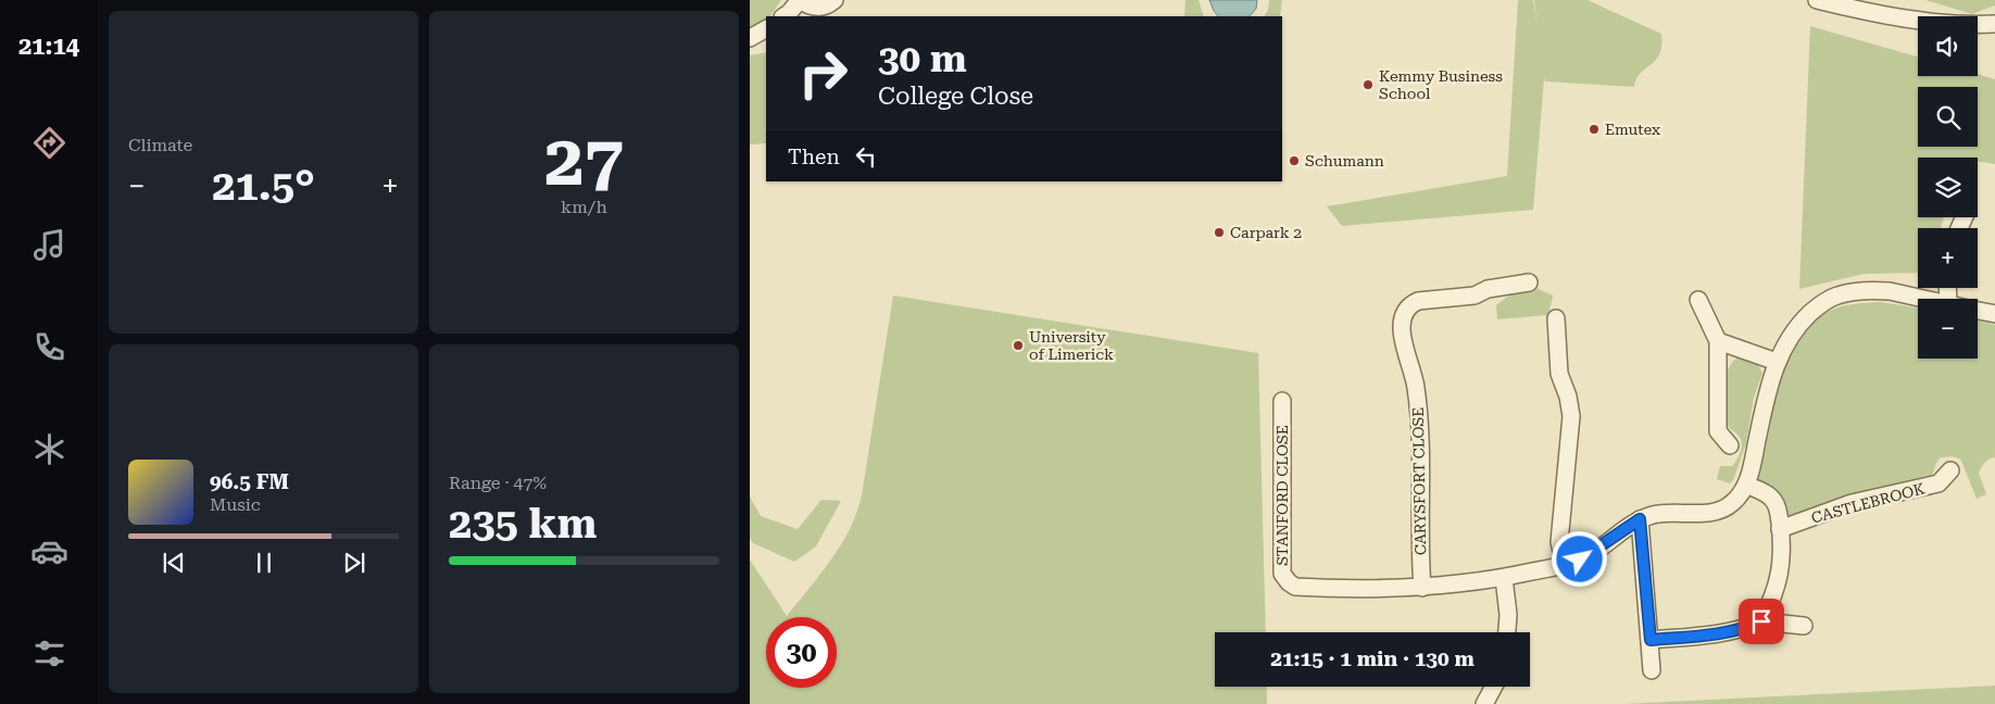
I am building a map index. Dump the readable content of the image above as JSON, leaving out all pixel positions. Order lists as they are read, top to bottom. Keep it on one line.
{"streets":{"street":["CARYSFORT CLOSE","STANFORD CLOSE","CASTLEBROOK"]},"crossings":[["CARYSFORT CLOSE","STANFORD CLOSE"]],"places":["Kemmy Business School","Emutex","Schumann","Carpark 2","University of Limerick"],"page":{"tabs":"21:14","tile":["Climate",["27","km/h"],["Range · 47%","235 km"]],"map_buttons":["+","−"],"turn":["30 m","College Close"],"then":"Then","heat":["−","21.5°","+"],"song":["96.5 FM","Music"],"limit":"30","trip":"21:15 · 1 min · 130 m"}}
